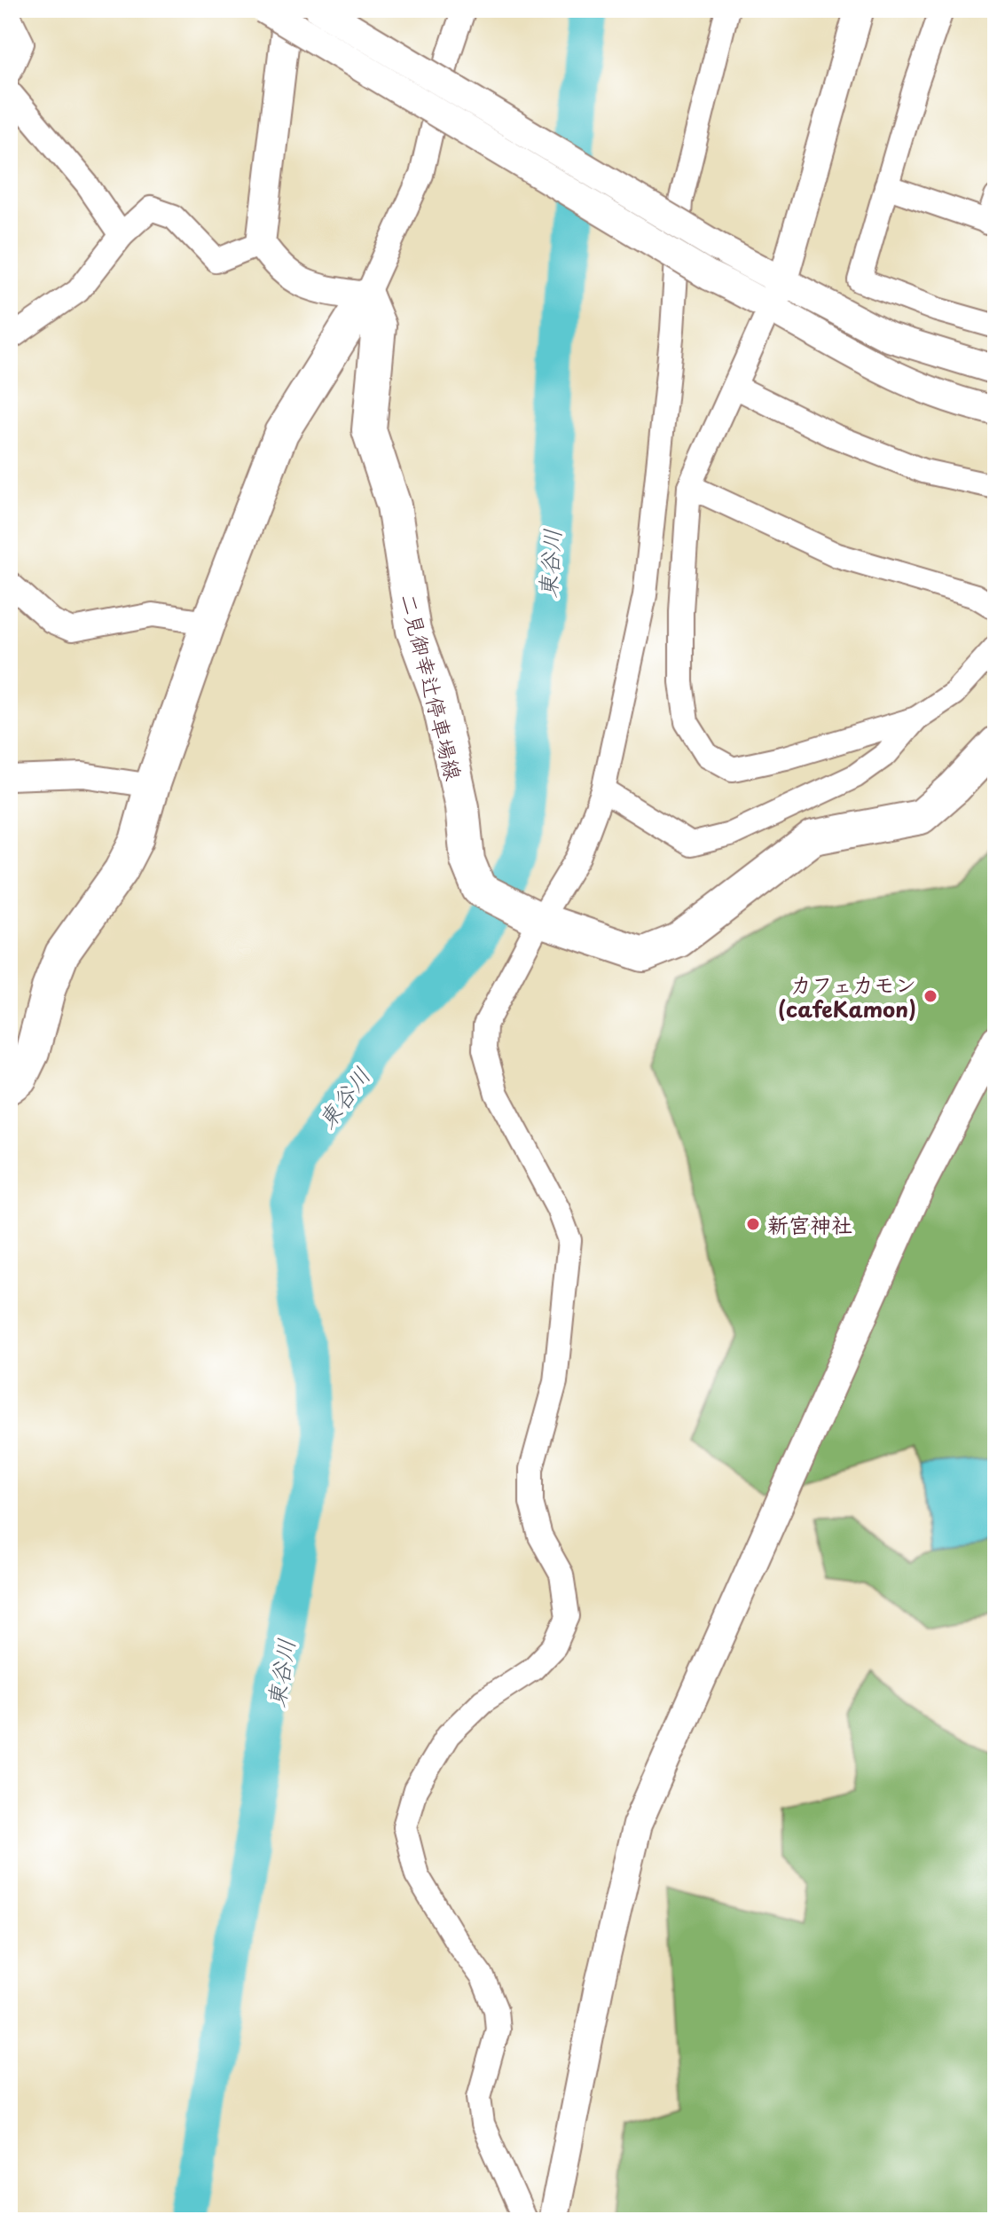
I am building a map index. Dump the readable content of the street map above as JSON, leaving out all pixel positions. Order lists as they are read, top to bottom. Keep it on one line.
{"streets":{"main road":["二見御幸辻停車場線"]},"water":["東谷川"],"places":["カフェカモン (cafeKamon)","新宮神社"]}
